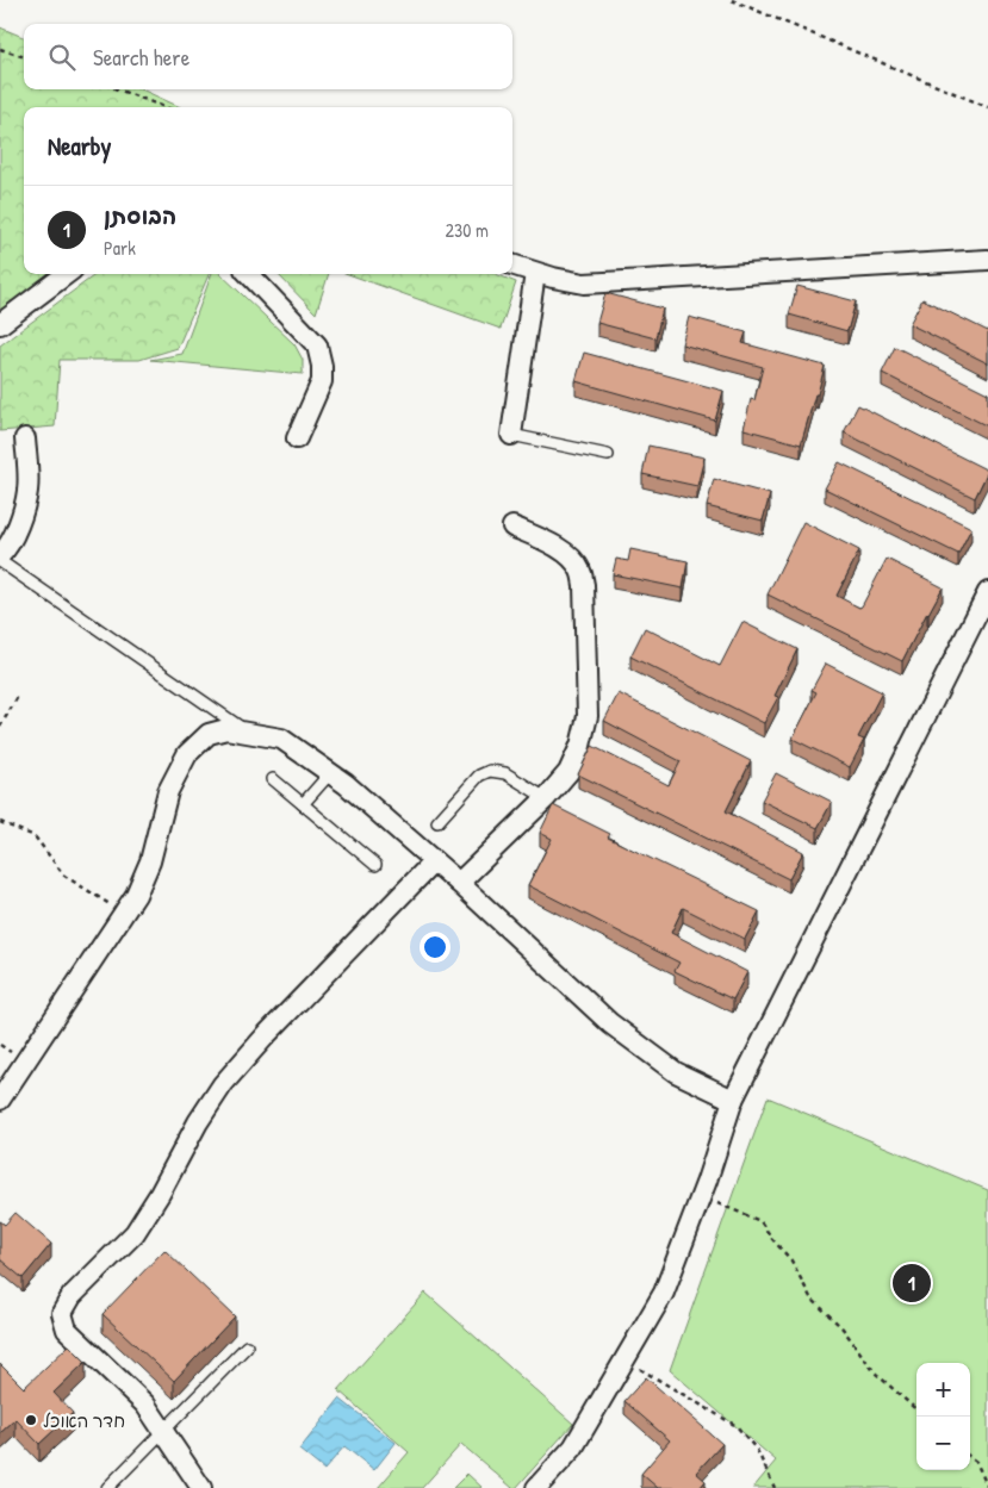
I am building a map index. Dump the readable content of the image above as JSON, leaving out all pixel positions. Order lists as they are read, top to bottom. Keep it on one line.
{"places":["חדר האוכל"],"page":{"search":"Search here","heading":"Nearby","list":[{"mark":"1","name":"הבוסתן","note":"Park","value":"230 m"}],"pins":"1","map_buttons":["+","−"]}}
